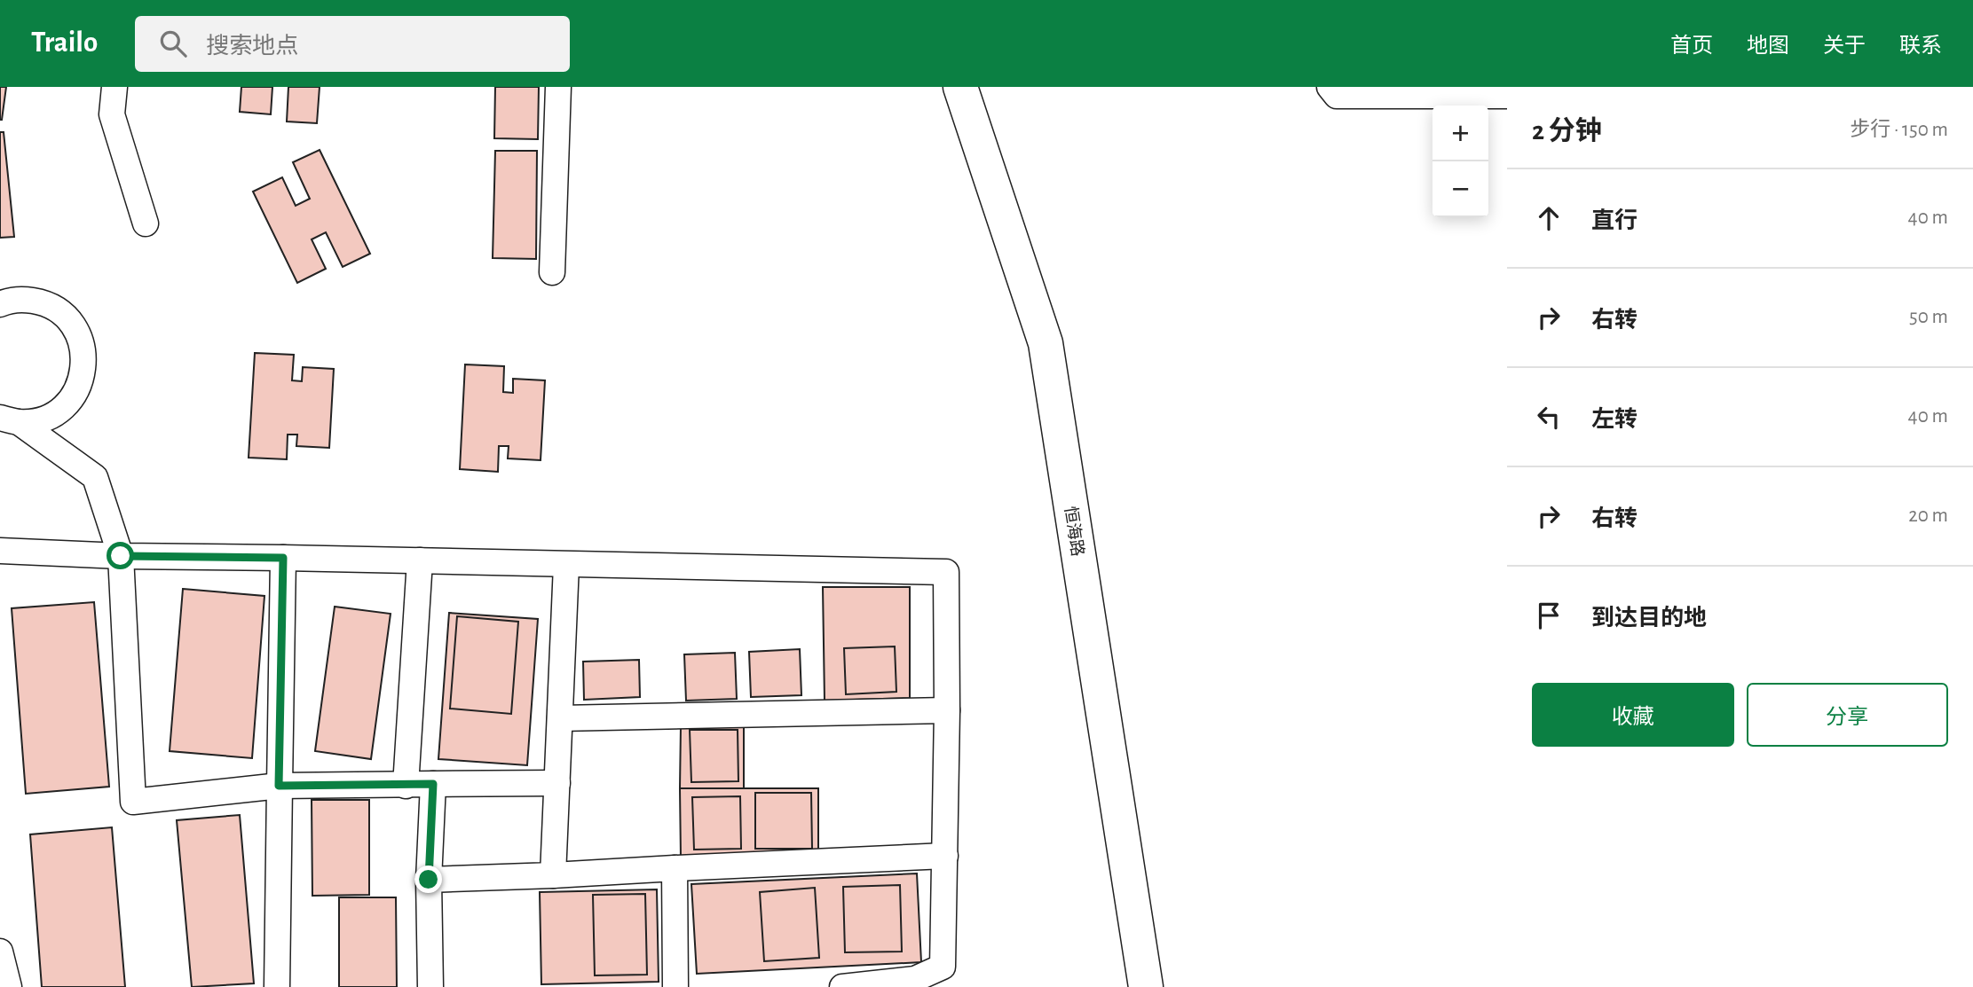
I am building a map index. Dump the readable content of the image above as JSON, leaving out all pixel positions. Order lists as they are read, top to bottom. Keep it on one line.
{"streets":{"street":["恒海路"]},"page":{"header":"Trailo","search":"搜索地点","nav":["首页","地图","关于","联系"],"heading":["2 分钟","步行 · 150 m"],"map_buttons":["+","−"],"list":[["直行","40 m"],["右转","50 m"],["左转","40 m"],["右转","20 m"],"到达目的地"],"buttons":["收藏","分享"]}}
